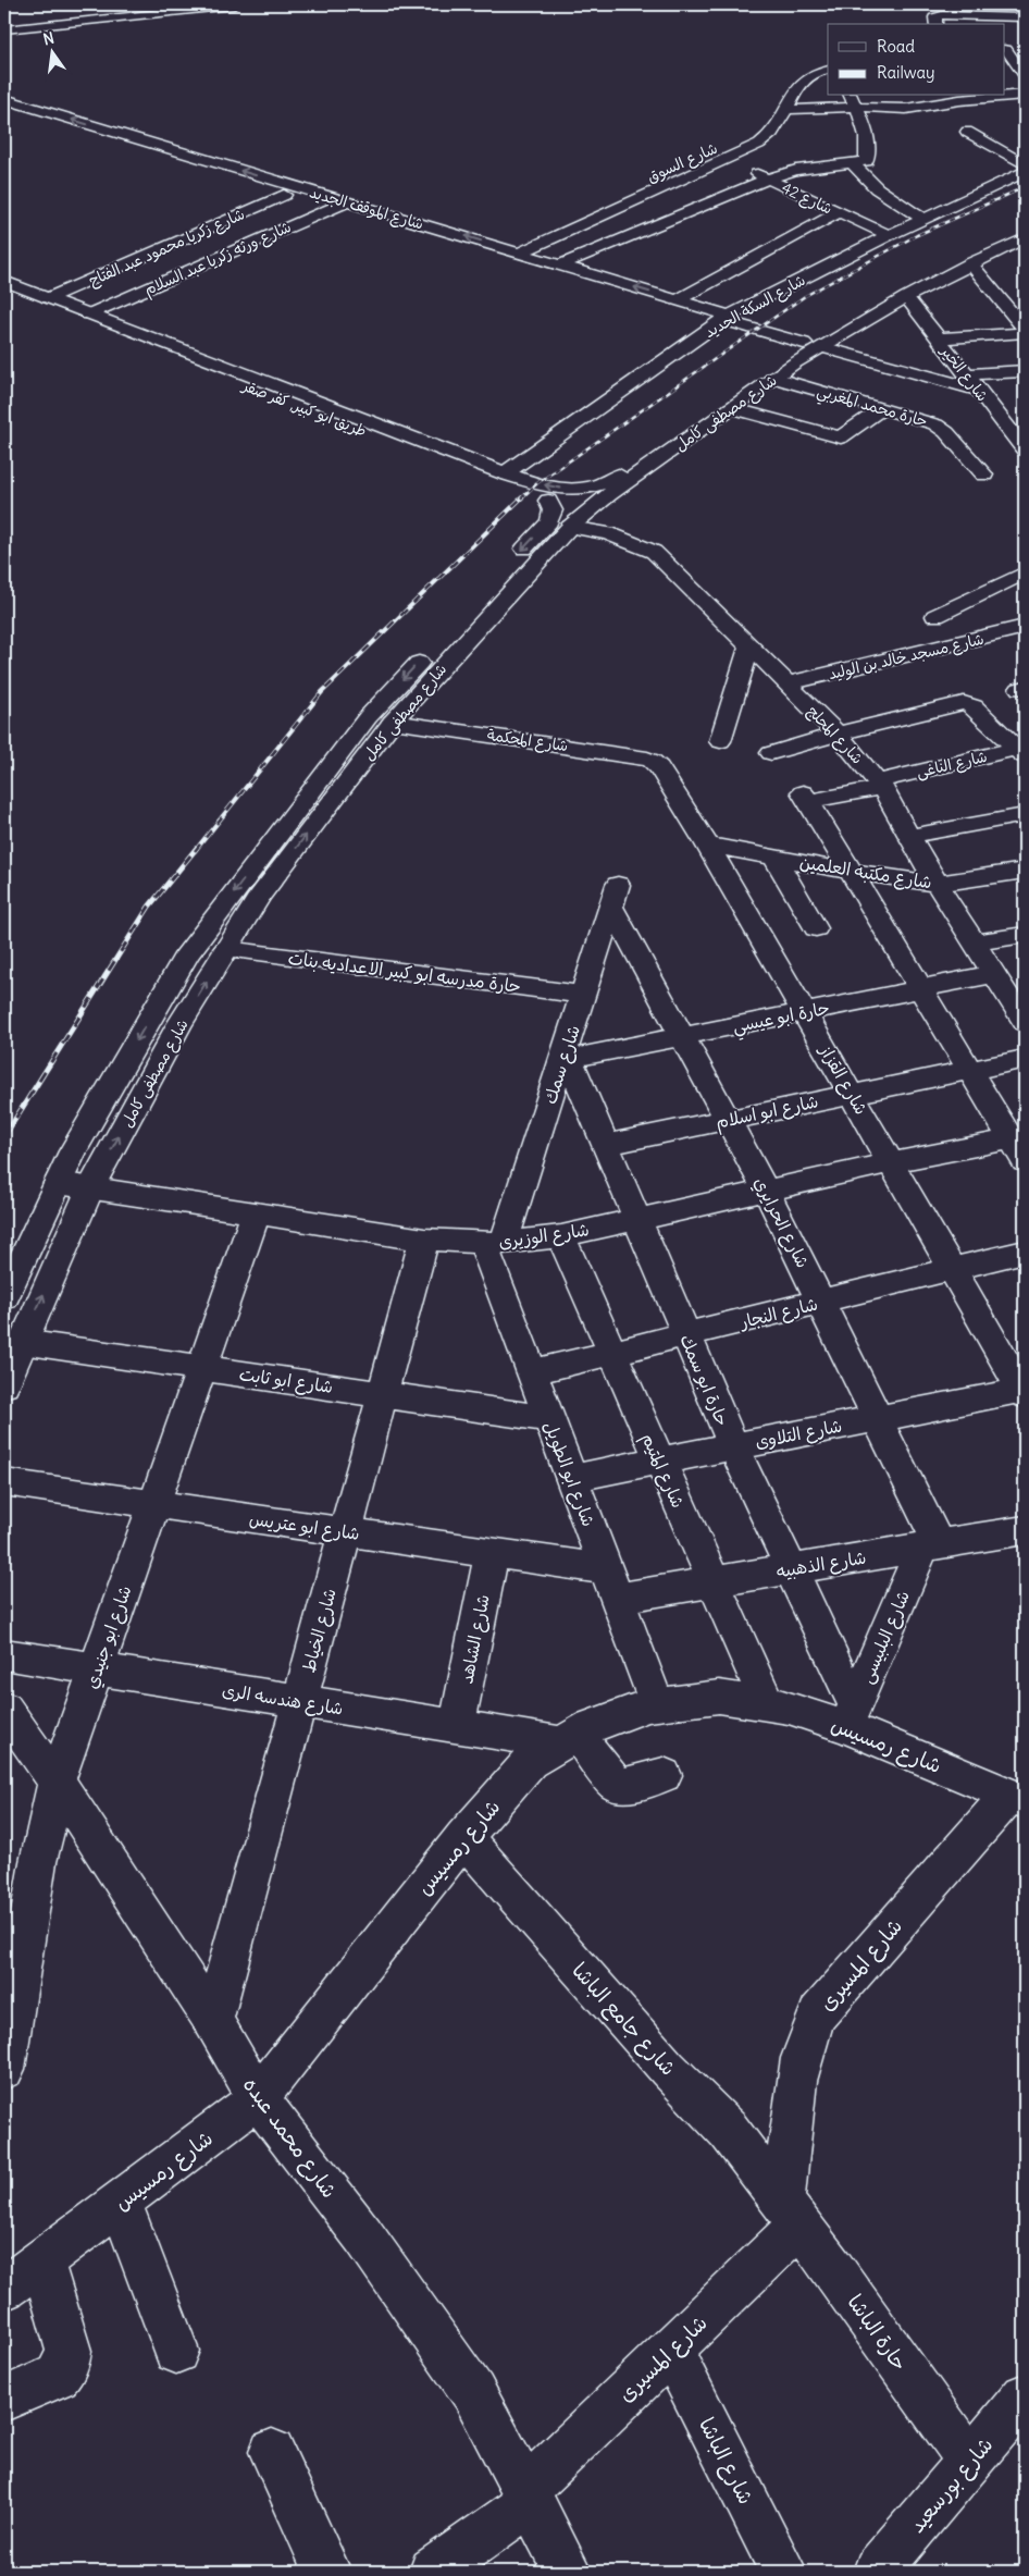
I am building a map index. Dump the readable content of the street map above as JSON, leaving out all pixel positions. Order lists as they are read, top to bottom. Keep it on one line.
{"streets":{"street":["شارع السوق","شارع 42","شارع الموقف الجديد","شارع زكريا محمود عبد الفتاح","شارع ورثه زكريا عبد السلام","شارع السكة الحديد","شارع الخير","حارة محمد المغربي","طريق ابو كبير, كفر صقر","شارع مصطفى كامل","شارع مسجد خالد بن الوليد","شارع المحلج","شارع المحكمة","شارع الناغى","شارع مكتبه العلمين","حارة مدرسه ابو كبير الاعداديه بنات","حارة ابو عيسي","شارع سمك","شارع القزاز","شارع ابو اسلام","شارع الحرايري","شارع الوزيرى","شارع النجار","شارع ابو ثابت","حارة ابو سمك","شارع التلاوى","شارع المتيم","شارع ابو الطويل","شارع ابو عتريس","شارع الذهبيه","شارع الخياط","شارع ابو جنيدي","شارع البلبيسى","شارع الشاهد","شارع هندسه الرى","شارع رمسيس","شارع المسيرى","شارع جامع الباشا","شارع محمد عبده","حارة الباشا","شارع الباشا","شارع بورسعيد"]},"crossings":[["شارع السوق","شارع 42"],["شارع السوق","شارع الموقف الجديد"],["شارع 42","شارع السكة الحديد"],["شارع الموقف الجديد","شارع زكريا محمود عبد الفتاح"],["شارع الموقف الجديد","شارع ورثه زكريا عبد السلام"],["شارع الموقف الجديد","شارع السكة الحديد"],["شارع زكريا محمود عبد الفتاح","طريق ابو كبير, كفر صقر"],["شارع ورثه زكريا عبد السلام","طريق ابو كبير, كفر صقر"],["شارع السكة الحديد","طريق ابو كبير, كفر صقر"],["شارع الخير","شارع مصطفى كامل"],["حارة محمد المغربي","شارع مصطفى كامل"],["طريق ابو كبير, كفر صقر","شارع مصطفى كامل"],["شارع مصطفى كامل","شارع المحلج"],["شارع مصطفى كامل","شارع المحكمة"],["شارع مصطفى كامل","حارة مدرسه ابو كبير الاعداديه بنات"],["شارع مصطفى كامل","شارع الوزيرى"],["شارع مصطفى كامل","شارع ابو ثابت"],["شارع مسجد خالد بن الوليد","شارع المحلج"],["شارع المحلج","شارع الناغى"],["شارع المحلج","شارع مكتبه العلمين"],["شارع المحلج","حارة ابو عيسي"],["شارع المحكمة","شارع القزاز"],["شارع الناغى","شارع مكتبه العلمين"],["شارع مكتبه العلمين","شارع القزاز"],["حارة مدرسه ابو كبير الاعداديه بنات","شارع سمك"],["حارة ابو عيسي","شارع سمك"],["حارة ابو عيسي","شارع القزاز"],["حارة ابو عيسي","شارع الحرايري"],["حارة ابو عيسي","حارة ابو سمك"],["شارع سمك","شارع الحرايري"],["شارع سمك","شارع الوزيرى"],["شارع سمك","حارة ابو سمك"],["شارع سمك","شارع ابو الطويل"],["شارع القزاز","شارع ابو اسلام"],["شارع القزاز","شارع الوزيرى"],["شارع القزاز","شارع النجار"],["شارع القزاز","شارع التلاوى"],["شارع ابو اسلام","شارع الحرايري"],["شارع ابو اسلام","حارة ابو سمك"],["شارع الحرايري","شارع الوزيرى"],["شارع الحرايري","شارع النجار"],["شارع الحرايري","شارع التلاوى"],["شارع الحرايري","شارع الذهبيه"],["شارع الحرايري","شارع البلبيسى"],["شارع الوزيرى","حارة ابو سمك"],["شارع الوزيرى","شارع المتيم"],["شارع الوزيرى","شارع ابو الطويل"],["شارع الوزيرى","شارع الخياط"],["شارع الوزيرى","شارع ابو جنيدي"],["شارع النجار","حارة ابو سمك"],["شارع النجار","شارع المتيم"],["شارع النجار","شارع ابو الطويل"],["شارع ابو ثابت","شارع ابو الطويل"],["شارع ابو ثابت","شارع الخياط"],["شارع ابو ثابت","شارع ابو جنيدي"],["حارة ابو سمك","شارع التلاوى"],["حارة ابو سمك","شارع الذهبيه"],["حارة ابو سمك","شارع البلبيسى"],["حارة ابو سمك","شارع رمسيس"],["شارع التلاوى","شارع المتيم"],["شارع التلاوى","شارع ابو الطويل"],["شارع المتيم","شارع الذهبيه"],["شارع المتيم","شارع رمسيس"],["شارع ابو الطويل","شارع ابو عتريس"],["شارع ابو الطويل","شارع الذهبيه"],["شارع ابو الطويل","شارع رمسيس"],["شارع ابو عتريس","شارع الذهبيه"],["شارع ابو عتريس","شارع الخياط"],["شارع ابو عتريس","شارع ابو جنيدي"],["شارع ابو عتريس","شارع الشاهد"],["شارع الذهبيه","شارع البلبيسى"],["شارع الخياط","شارع هندسه الرى"],["شارع الخياط","شارع محمد عبده"],["شارع ابو جنيدي","شارع هندسه الرى"],["شارع ابو جنيدي","شارع محمد عبده"],["شارع البلبيسى","شارع رمسيس"],["شارع الشاهد","شارع هندسه الرى"],["شارع هندسه الرى","شارع رمسيس"],["شارع رمسيس","شارع المسيرى"],["شارع رمسيس","شارع جامع الباشا"],["شارع رمسيس","شارع محمد عبده"],["شارع المسيرى","شارع جامع الباشا"],["شارع المسيرى","شارع محمد عبده"],["شارع المسيرى","حارة الباشا"],["شارع المسيرى","شارع الباشا"],["شارع جامع الباشا","حارة الباشا"],["حارة الباشا","شارع بورسعيد"]],"legend":["Road","Railway"],"north":"top"}
